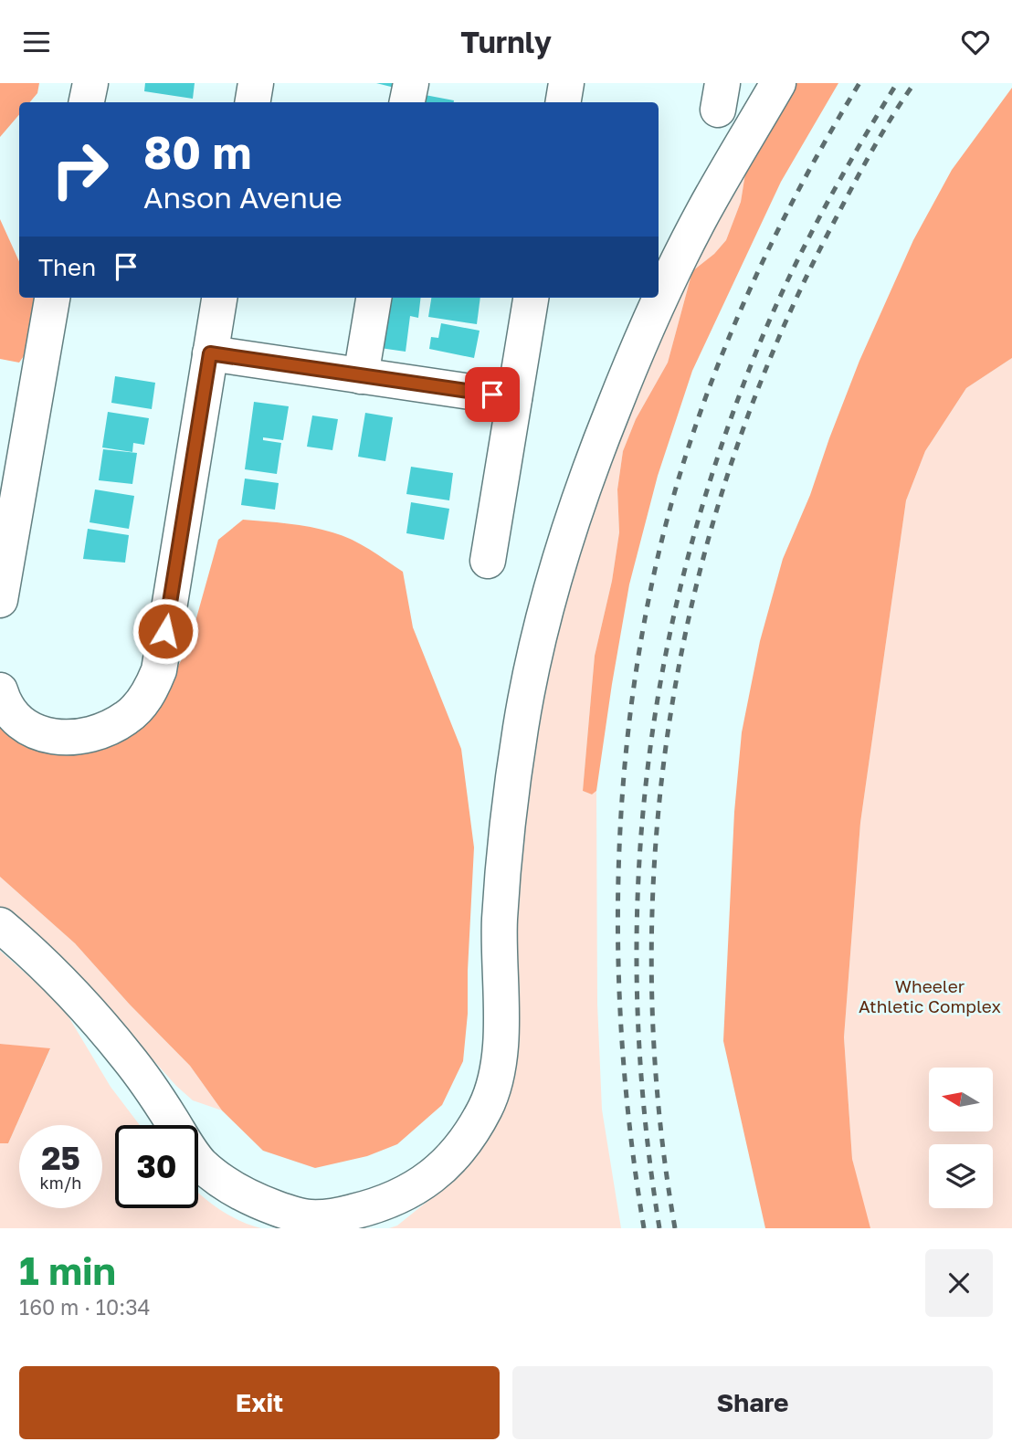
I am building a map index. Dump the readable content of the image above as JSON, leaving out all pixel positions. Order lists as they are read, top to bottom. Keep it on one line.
{"parks":["Wheeler Athletic Complex"],"north":"left","page":{"header":"Turnly","turn":["80 m","Anson Avenue"],"then":"Then","speed":"25 km/h","limit":"30","heading":["1 min","160 m · 10:34"],"buttons":["Exit","Share"]}}
